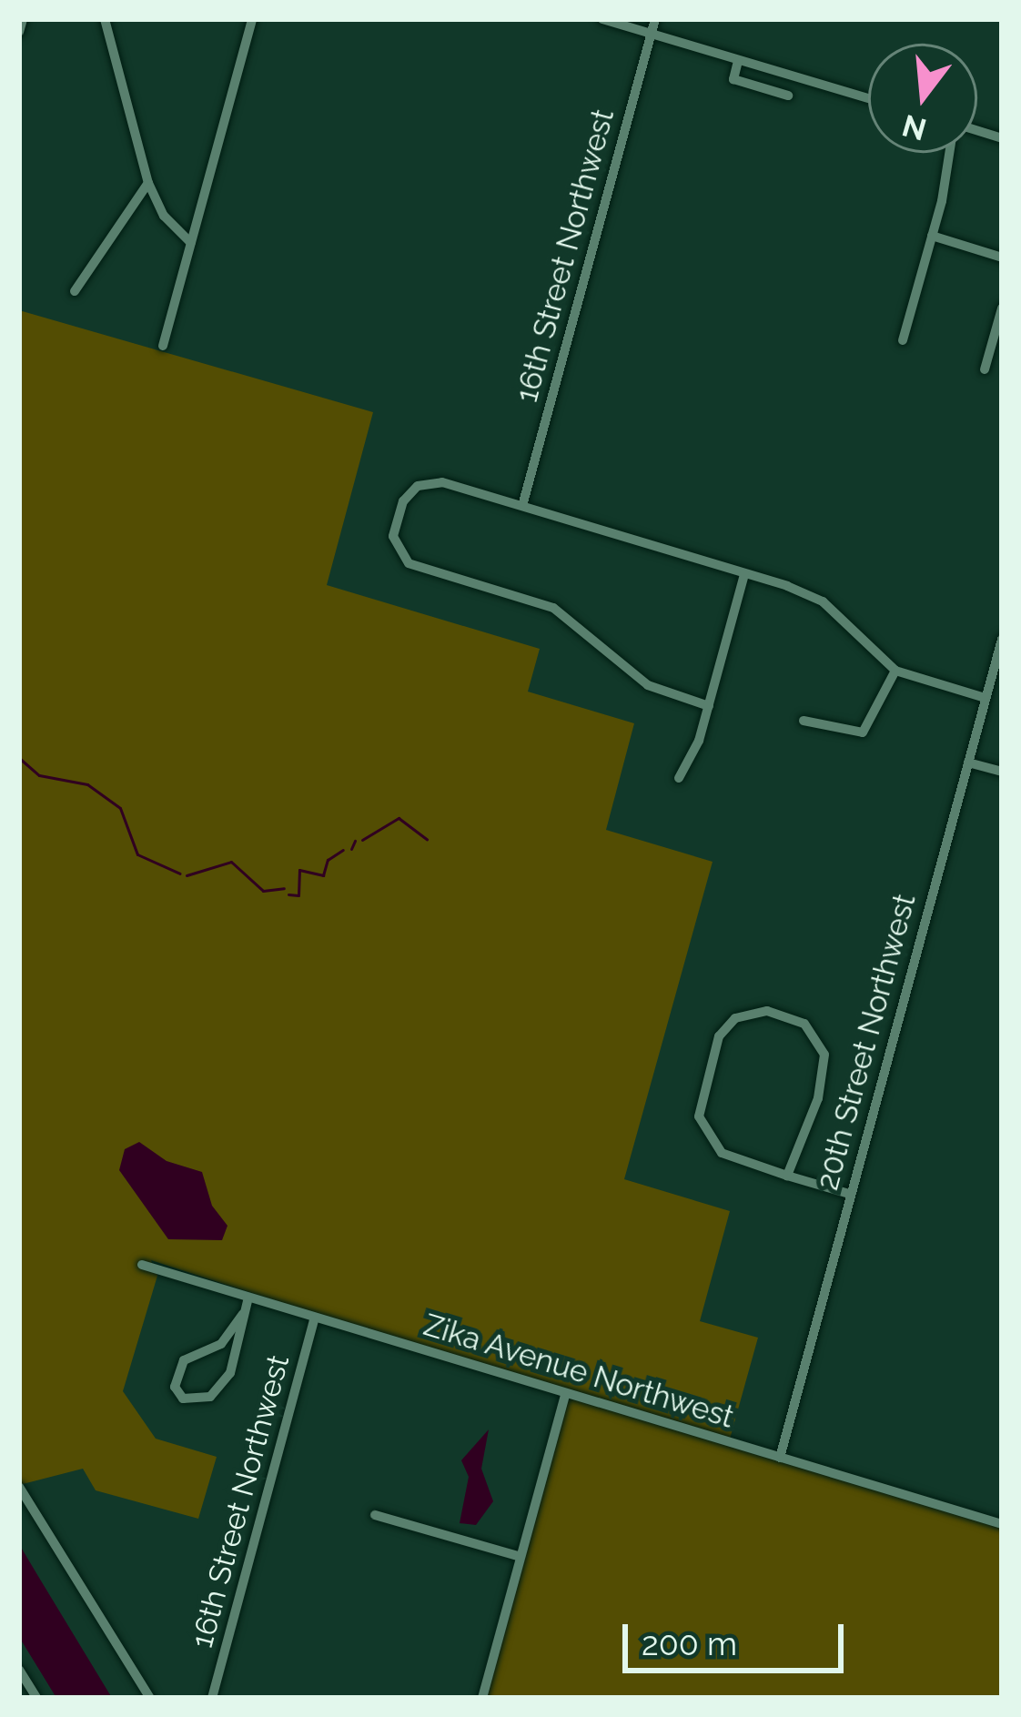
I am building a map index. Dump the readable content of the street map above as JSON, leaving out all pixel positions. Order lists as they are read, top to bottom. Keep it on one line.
{"streets":{"street":["16th Street Northwest","20th Street Northwest","Zika Avenue Northwest"]},"crossings":[["16th Street Northwest","Zika Avenue Northwest"],["20th Street Northwest","Zika Avenue Northwest"]],"scale_bar":"200 m","north":"bottom"}
